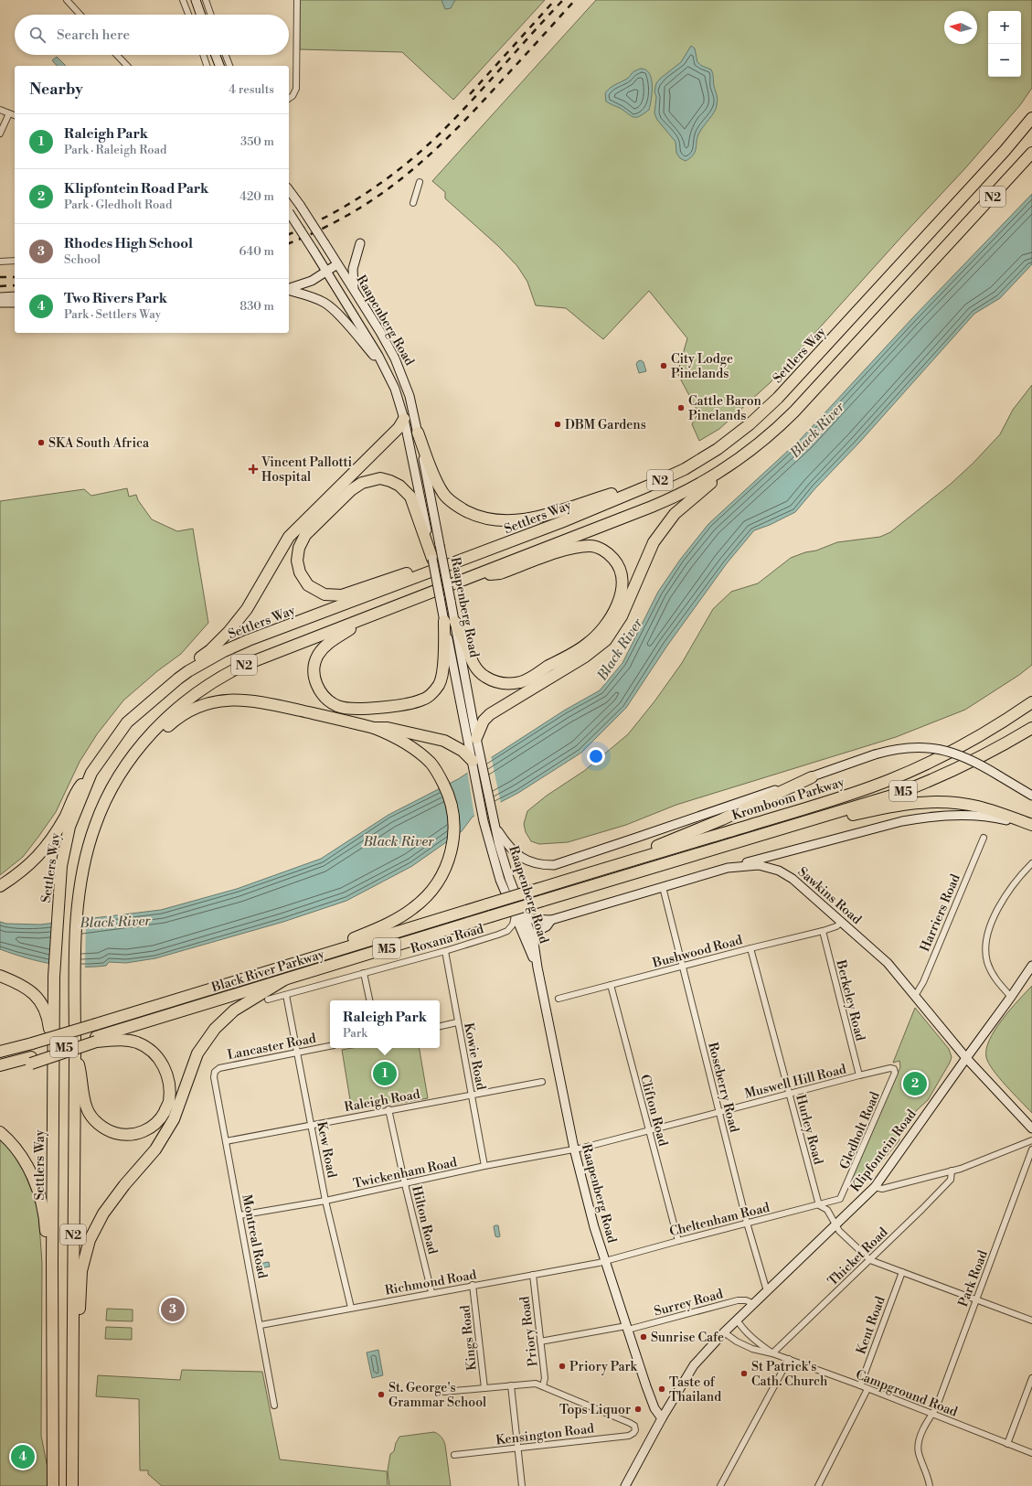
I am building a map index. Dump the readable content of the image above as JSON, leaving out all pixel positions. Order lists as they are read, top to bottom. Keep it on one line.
{"streets":{"highway":["N2","Settlers Way","M5","Kromboom Parkway","Black River Parkway"],"main road":["Raapenberg Road","Sawkins Road","Klipfontein Road"],"street":["Harriers Road","Roxana Road","Bushwood Road","Berkeley Road","Lancaster Road","Kowie Road","Muswell Hill Road","Roseberry Road","Raleigh Road","Clifton Road","Hurley Road","Gledholt Road","Kew Road","Twickenham Road","Cheltenham Road","Hilton Road","Montreal Road","Thicket Road","Park Road","Richmond Road","Surrey Road","Kent Road","Priory Road","Kings Road","Campground Road","Kensington Road"]},"crossings":[["Raapenberg Road","Sawkins Road"],["Raapenberg Road","Roxana Road"],["Raapenberg Road","Muswell Hill Road"],["Raapenberg Road","Klipfontein Road"],["Raapenberg Road","Twickenham Road"],["Raapenberg Road","Cheltenham Road"],["Raapenberg Road","Richmond Road"],["Raapenberg Road","Surrey Road"],["M5","Black River Parkway"],["Kromboom Parkway","Black River Parkway"],["Sawkins Road","Harriers Road"],["Sawkins Road","Roxana Road"],["Sawkins Road","Bushwood Road"],["Sawkins Road","Roseberry Road"],["Sawkins Road","Klipfontein Road"],["Roxana Road","Kowie Road"],["Roxana Road","Kew Road"],["Bushwood Road","Berkeley Road"],["Bushwood Road","Roseberry Road"],["Bushwood Road","Clifton Road"],["Bushwood Road","Hurley Road"],["Berkeley Road","Muswell Hill Road"],["Lancaster Road","Kew Road"],["Lancaster Road","Montreal Road"],["Kowie Road","Raleigh Road"],["Kowie Road","Twickenham Road"],["Muswell Hill Road","Roseberry Road"],["Muswell Hill Road","Clifton Road"],["Muswell Hill Road","Hurley Road"],["Muswell Hill Road","Gledholt Road"],["Muswell Hill Road","Twickenham Road"],["Roseberry Road","Klipfontein Road"],["Roseberry Road","Cheltenham Road"],["Raleigh Road","Kew Road"],["Raleigh Road","Hilton Road"],["Raleigh Road","Montreal Road"],["Clifton Road","Cheltenham Road"],["Hurley Road","Cheltenham Road"],["Gledholt Road","Cheltenham Road"],["Kew Road","Twickenham Road"],["Kew Road","Richmond Road"],["Klipfontein Road","Surrey Road"],["Klipfontein Road","Campground Road"],["Twickenham Road","Hilton Road"],["Twickenham Road","Montreal Road"],["Cheltenham Road","Richmond Road"],["Hilton Road","Richmond Road"],["Montreal Road","Richmond Road"],["Thicket Road","Campground Road"],["Park Road","Campground Road"],["Richmond Road","Priory Road"],["Richmond Road","Kings Road"],["Surrey Road","Priory Road"],["Kent Road","Campground Road"],["Priory Road","Kensington Road"]],"water":["Black River"],"places":{"other":["City Lodge Pinelands","Cattle Baron Pinelands","DBM Gardens","SKA South Africa","Sunrise Cafe","Priory Park","St Patrick's Cath. Church","Taste of Thailand","St. George's Grammar School","Tops Liquor"],"health":["Vincent Pallotti Hospital"]},"north":"left","page":{"map_buttons":["+","−"],"search":"Search here","heading":["Nearby","4 results"],"list":[{"mark":"1","name":"Raleigh Park","note":"Park · Raleigh Road","value":"350 m"},{"mark":"2","name":"Klipfontein Road Park","note":"Park · Gledholt Road","value":"420 m"},{"mark":"3","name":"Rhodes High School","note":"School","value":"640 m"},{"mark":"4","name":"Two Rivers Park","note":"Park · Settlers Way","value":"830 m"}],"popup":["Raleigh Park","Park"],"pins":["1","2","3","4"]}}
